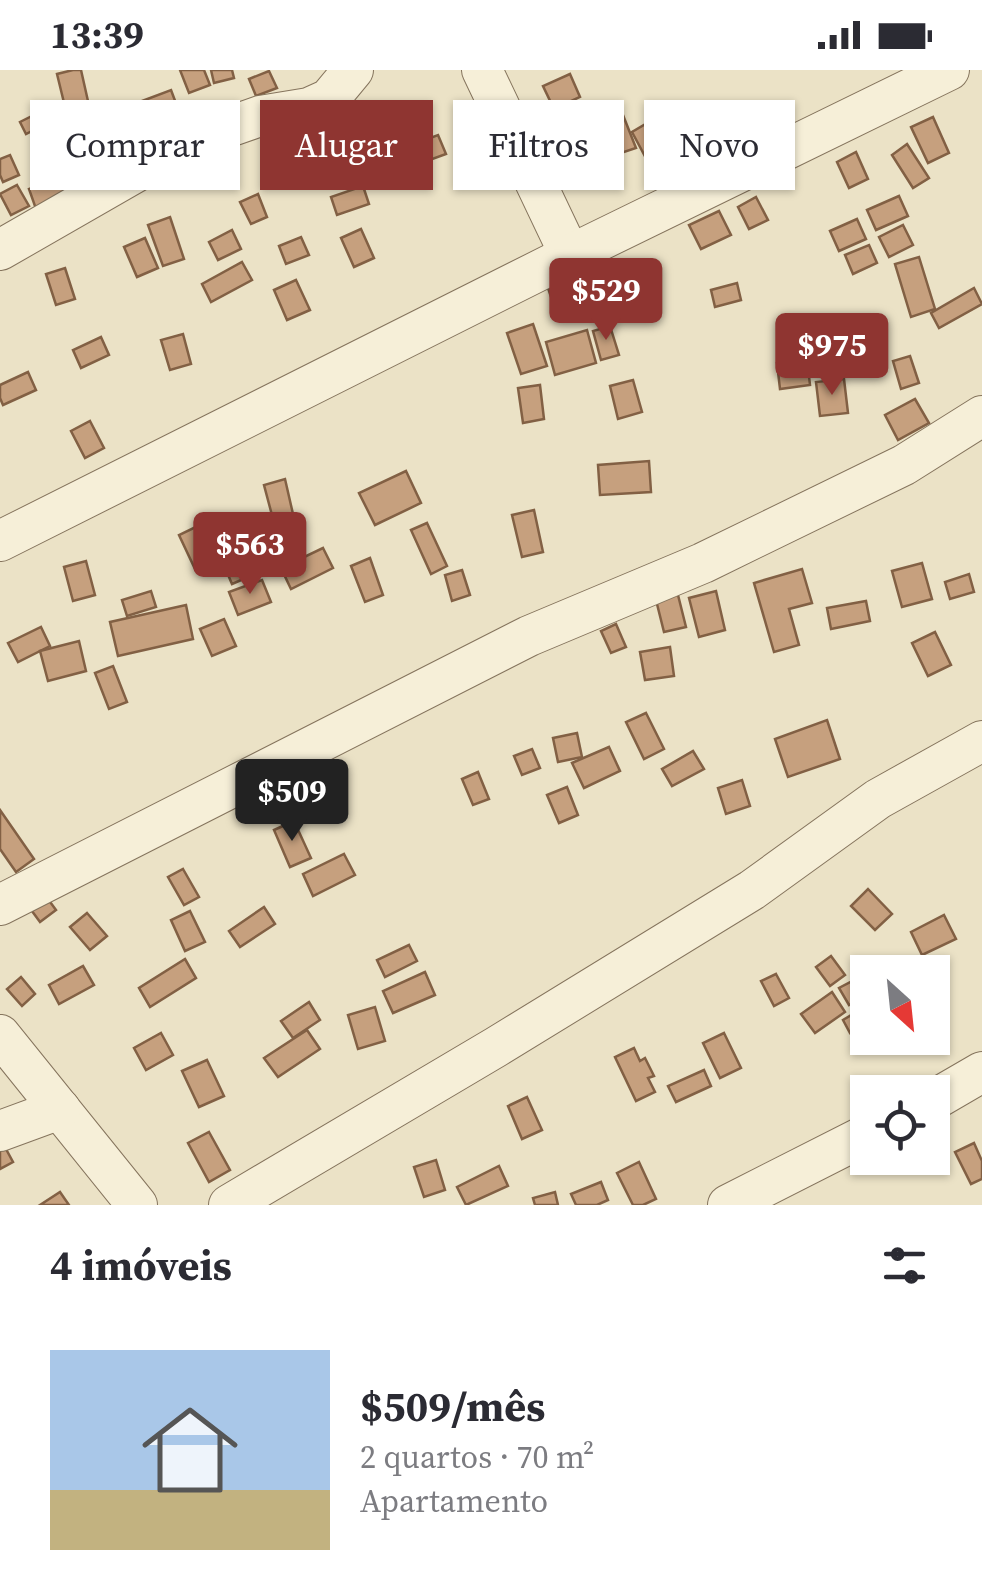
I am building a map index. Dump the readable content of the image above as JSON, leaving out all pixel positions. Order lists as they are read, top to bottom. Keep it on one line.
{"north":"bottom right","page":{"status":"13:39","chip":["Comprar","Alugar","Filtros","Novo"],"price":["$529","$975","$563","$509"],"heading":"4 imóveis","list":[{"name":"$509/mês","note":"2 quartos · 70 m² · Apartamento"}]}}
